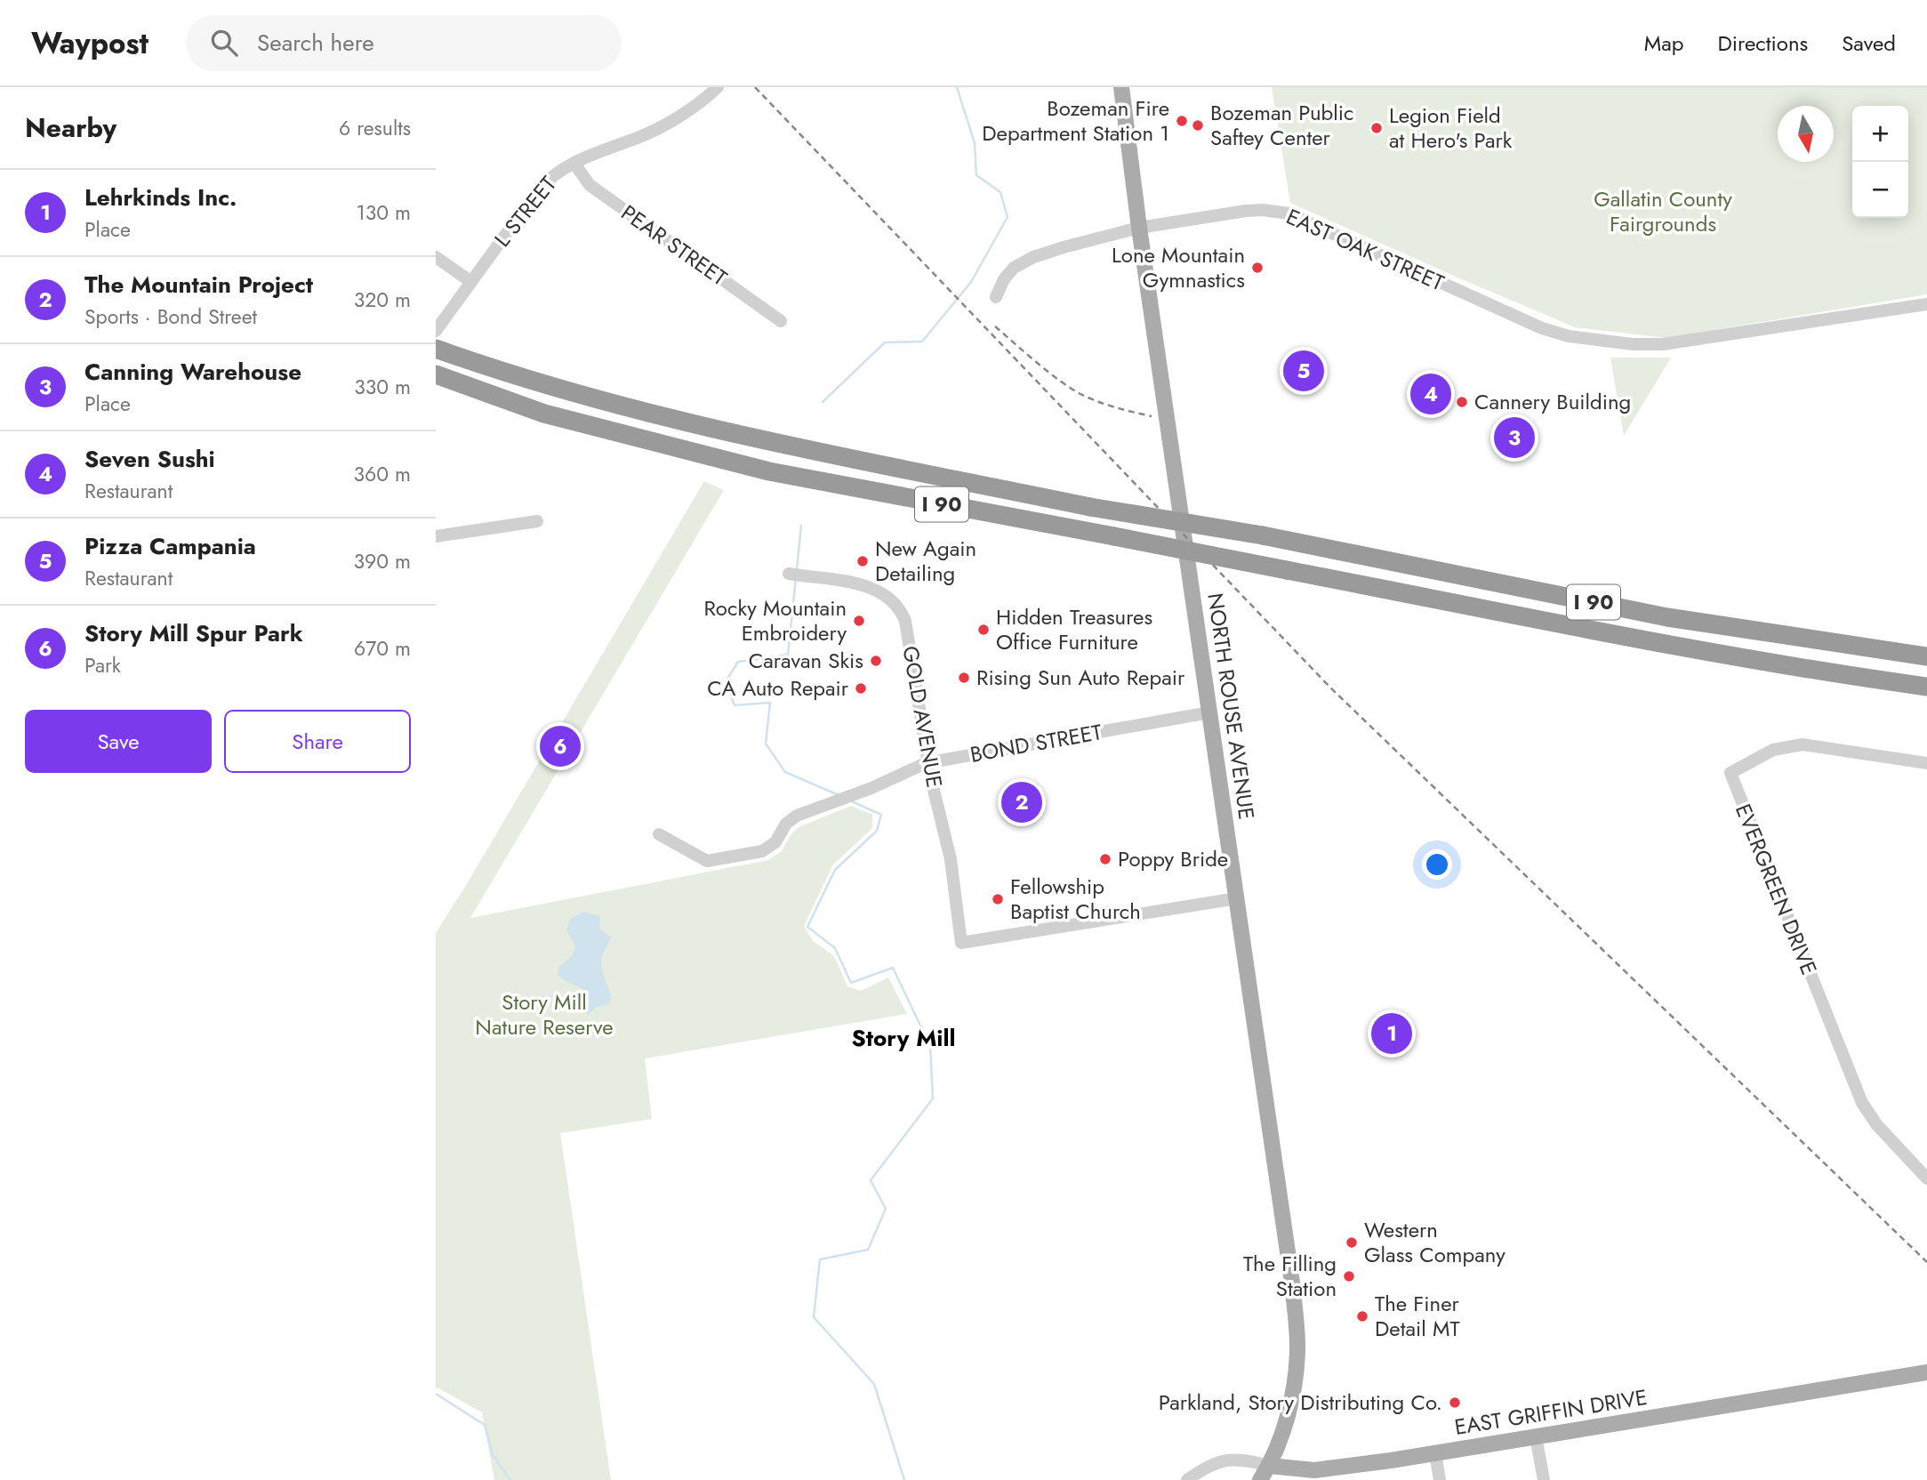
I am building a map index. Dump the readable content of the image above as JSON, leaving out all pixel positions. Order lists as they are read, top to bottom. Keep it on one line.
{"streets":{"highway":["I 90"],"main road":["NORTH ROUSE AVENUE","EAST GRIFFIN DRIVE"],"street":["L STREET","PEAR STREET","EAST OAK STREET","GOLD AVENUE","BOND STREET","EVERGREEN DRIVE"]},"crossings":[["L STREET","PEAR STREET"],["EAST OAK STREET","NORTH ROUSE AVENUE"],["NORTH ROUSE AVENUE","GOLD AVENUE"],["NORTH ROUSE AVENUE","BOND STREET"],["NORTH ROUSE AVENUE","EAST GRIFFIN DRIVE"],["GOLD AVENUE","BOND STREET"]],"districts":["Story Mill"],"parks":["Gallatin County Fairgrounds","Story Mill Nature Reserve"],"places":["Bozeman Fire Department Station 1","Bozeman Public Saftey Center","Legion Field at Hero's Park","Lone Mountain Gymnastics","Cannery Building","New Again Detailing","Rocky Mountain Embroidery","Hidden Treasures Office Furniture","Caravan Skis","Rising Sun Auto Repair","CA Auto Repair","Poppy Bride","Fellowship Baptist Church","Western Glass Company","The Filling Station","The Finer Detail MT","Parkland, Story Distributing Co."],"north":"bottom","page":{"header":"Waypost","search":"Search here","nav":["Map","Directions","Saved"],"heading":["Nearby","6 results"],"map_buttons":["+","−"],"list":[{"mark":"1","name":"Lehrkinds Inc.","note":"Place","value":"130 m"},{"mark":"2","name":"The Mountain Project","note":"Sports · Bond Street","value":"320 m"},{"mark":"3","name":"Canning Warehouse","note":"Place","value":"330 m"},{"mark":"4","name":"Seven Sushi","note":"Restaurant","value":"360 m"},{"mark":"5","name":"Pizza Campania","note":"Restaurant","value":"390 m"},{"mark":"6","name":"Story Mill Spur Park","note":"Park","value":"670 m"}],"pins":["5","4","3","6","2","1"],"buttons":["Save","Share"]}}
